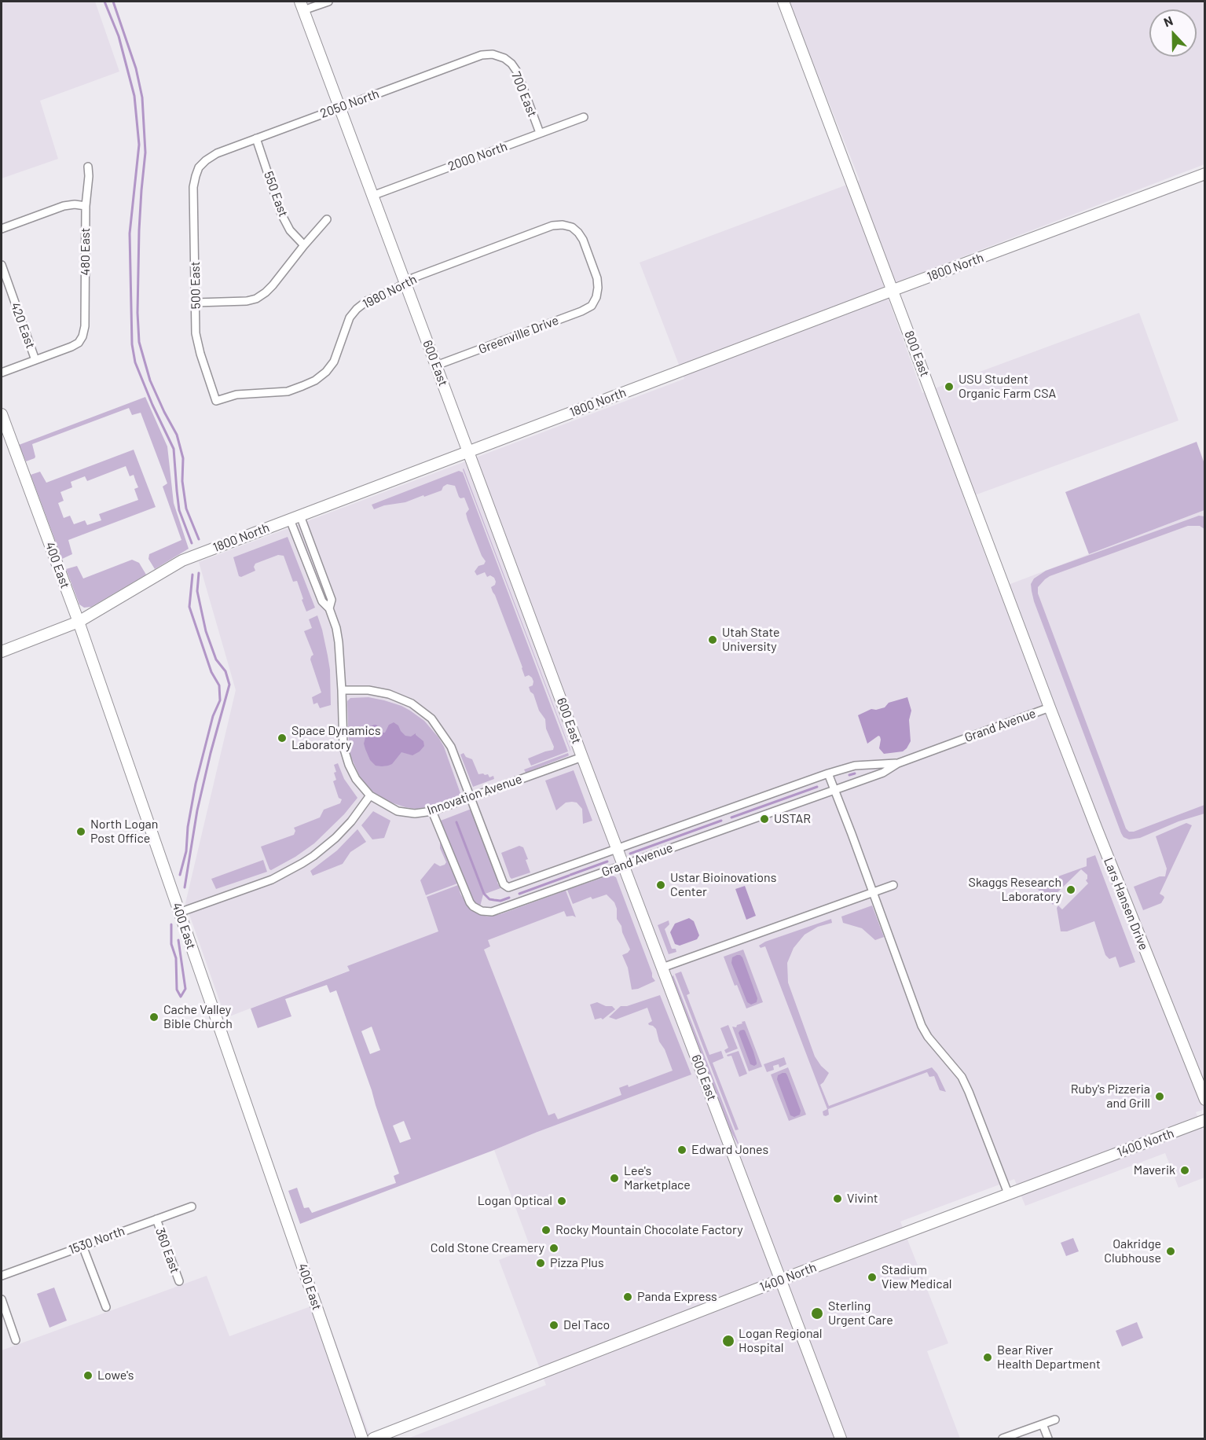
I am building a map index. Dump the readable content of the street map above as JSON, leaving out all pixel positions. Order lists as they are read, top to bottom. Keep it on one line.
{"streets":{"street":["700 East","2050 North","2000 North","550 East","480 East","1800 North","500 East","1980 North","420 East","Greenville Drive","800 East","600 East","400 East","Grand Avenue","Innovation Avenue","Lars Hansen Drive","1400 North","1530 North","360 East"]},"crossings":[["700 East","2050 North"],["700 East","2000 North"],["2050 North","550 East"],["2050 North","500 East"],["2050 North","600 East"],["2000 North","600 East"],["480 East","420 East"],["1800 North","800 East"],["1800 North","600 East"],["1800 North","400 East"],["500 East","1980 North"],["1980 North","Greenville Drive"],["1980 North","600 East"],["Greenville Drive","600 East"],["800 East","Grand Avenue"],["800 East","Lars Hansen Drive"],["600 East","Grand Avenue"],["600 East","Innovation Avenue"],["600 East","1400 North"],["Grand Avenue","Innovation Avenue"],["Grand Avenue","Lars Hansen Drive"],["1530 North","360 East"]],"places":["USU Student Organic Farm CSA","Utah State University","Space Dynamics Laboratory","USTAR","North Logan Post Office","Ustar Bioinovations Center","Skaggs Research Laboratory","Cache Valley Bible Church","Ruby's Pizzeria and Grill","Edward Jones","Maverik","Lee's Marketplace","Vivint","Logan Optical","Rocky Mountain Chocolate Factory","Cold Stone Creamery","Oakridge Clubhouse","Pizza Plus","Stadium View Medical","Panda Express","Sterling Urgent Care","Del Taco","Logan Regional Hospital","Bear River Health Department","Lowe's"],"north":"top"}
